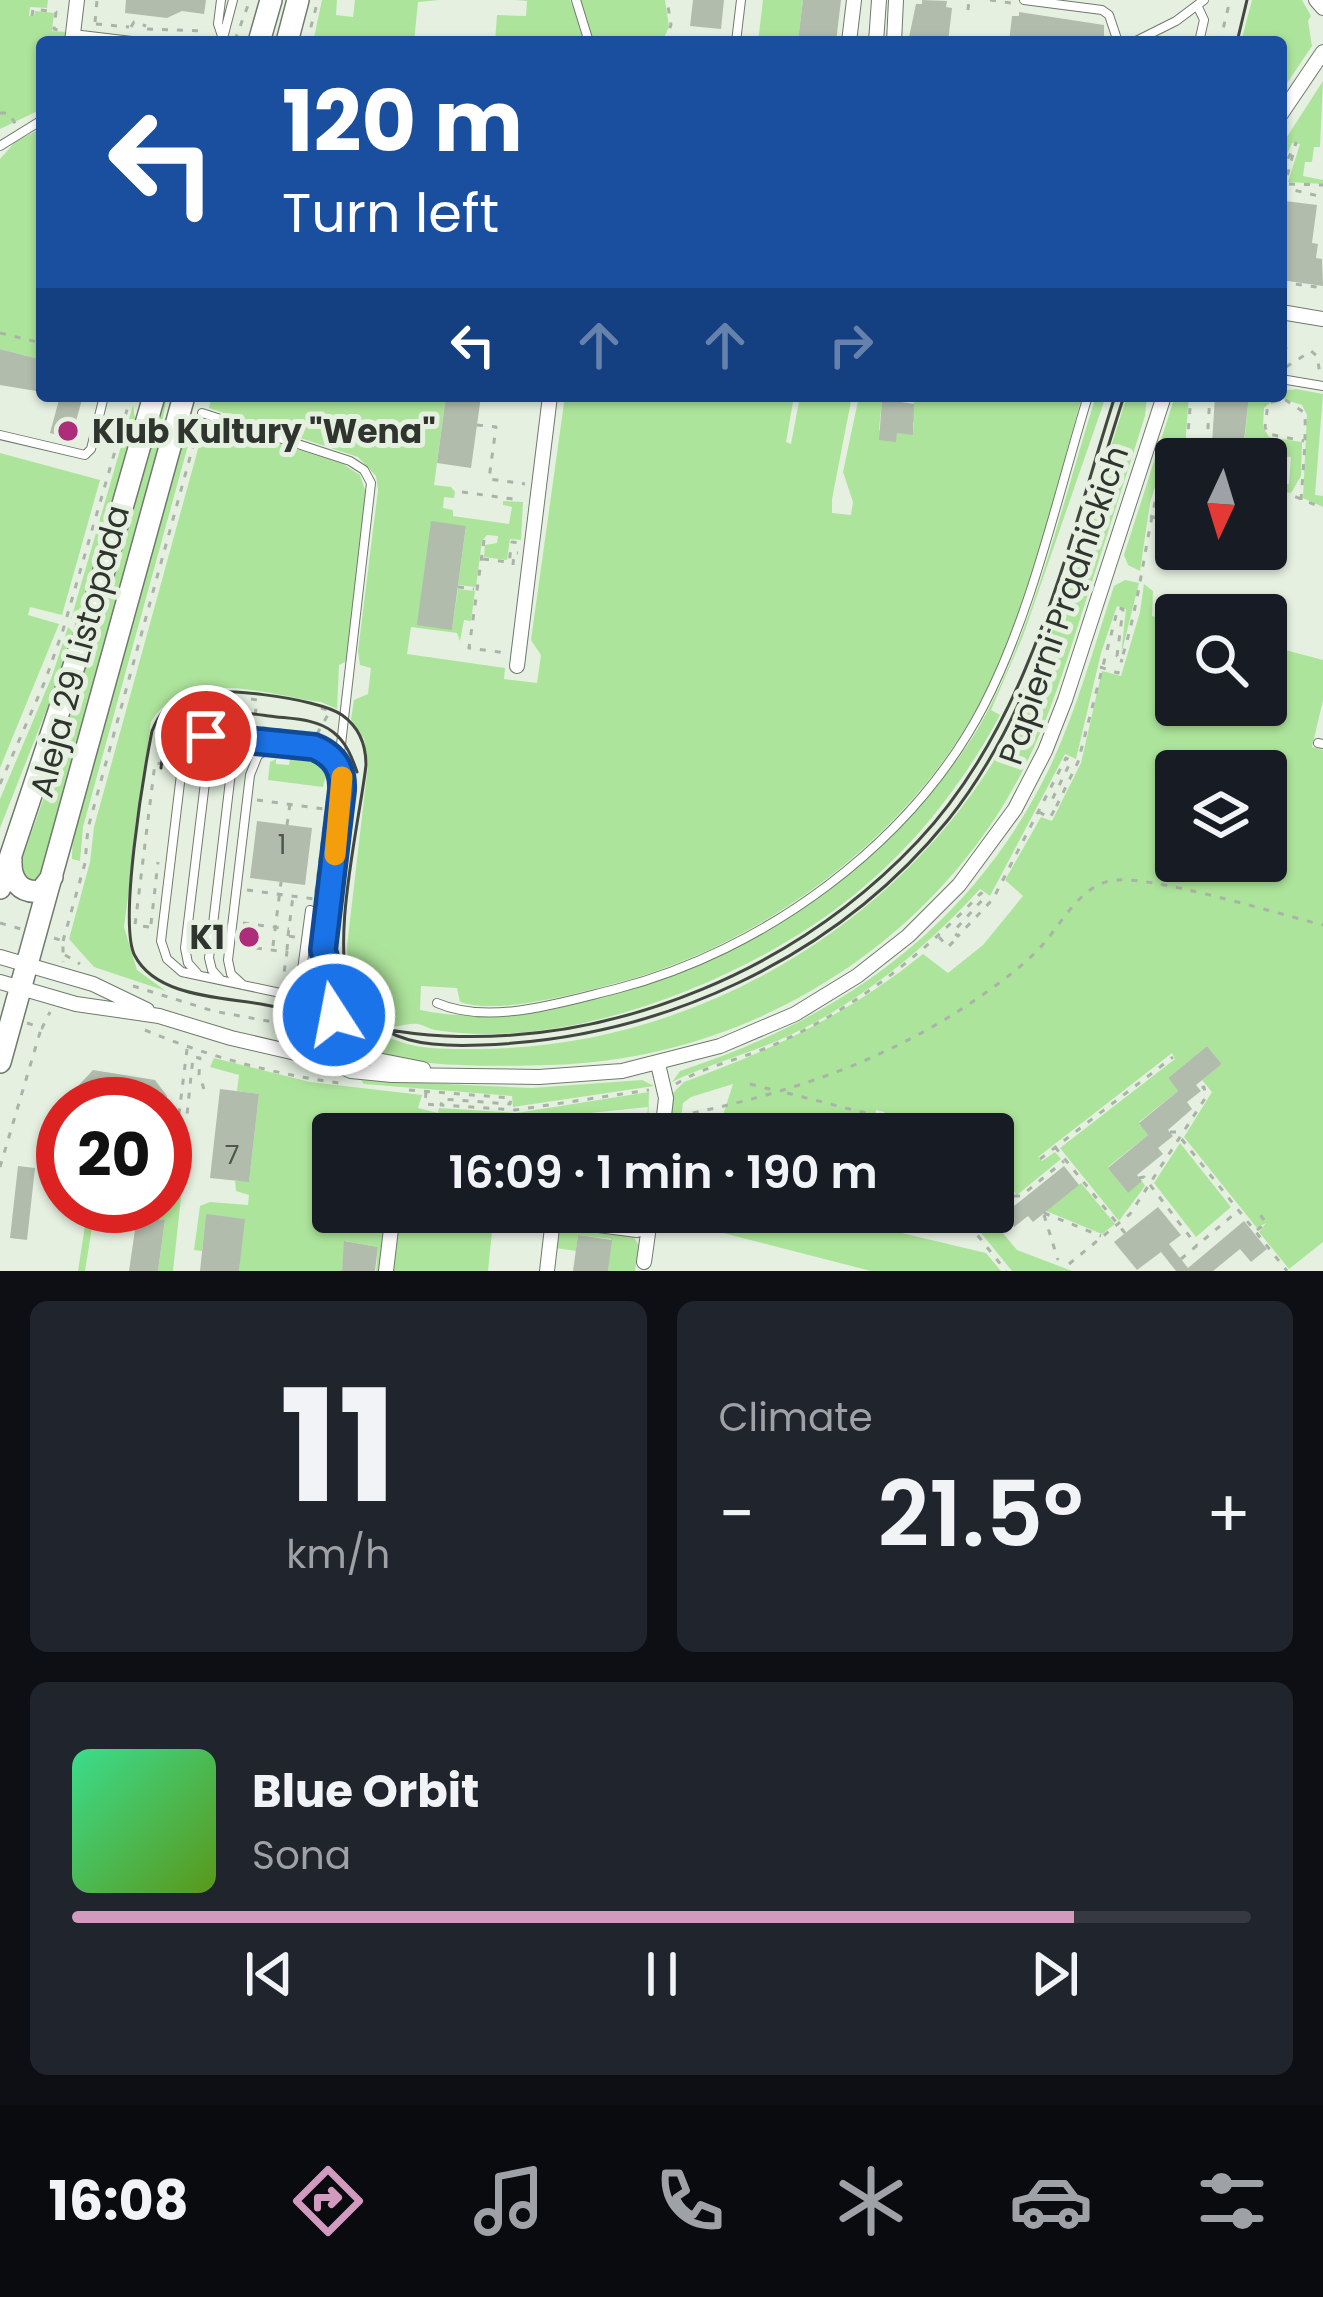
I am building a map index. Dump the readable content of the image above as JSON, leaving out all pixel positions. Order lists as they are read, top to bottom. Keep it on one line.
{"streets":{"main road":["Aleja 29 Listopada"],"street":["Papierni Prądnickich"]},"crossings":[["Papierni Prądnickich","Aleja 29 Listopada"]],"places":["Klub Kultury \"Wena\"","K1"],"house_numbers":["1","7"],"north":"bottom","page":{"turn":["120 m","Turn left"],"limit":"20","trip":"16:09 · 1 min · 190 m","tile":[["11","km/h"],"Climate"],"heat":["−","21.5°","+"],"song":["Blue Orbit","Sona"],"tabs":"16:08"}}
